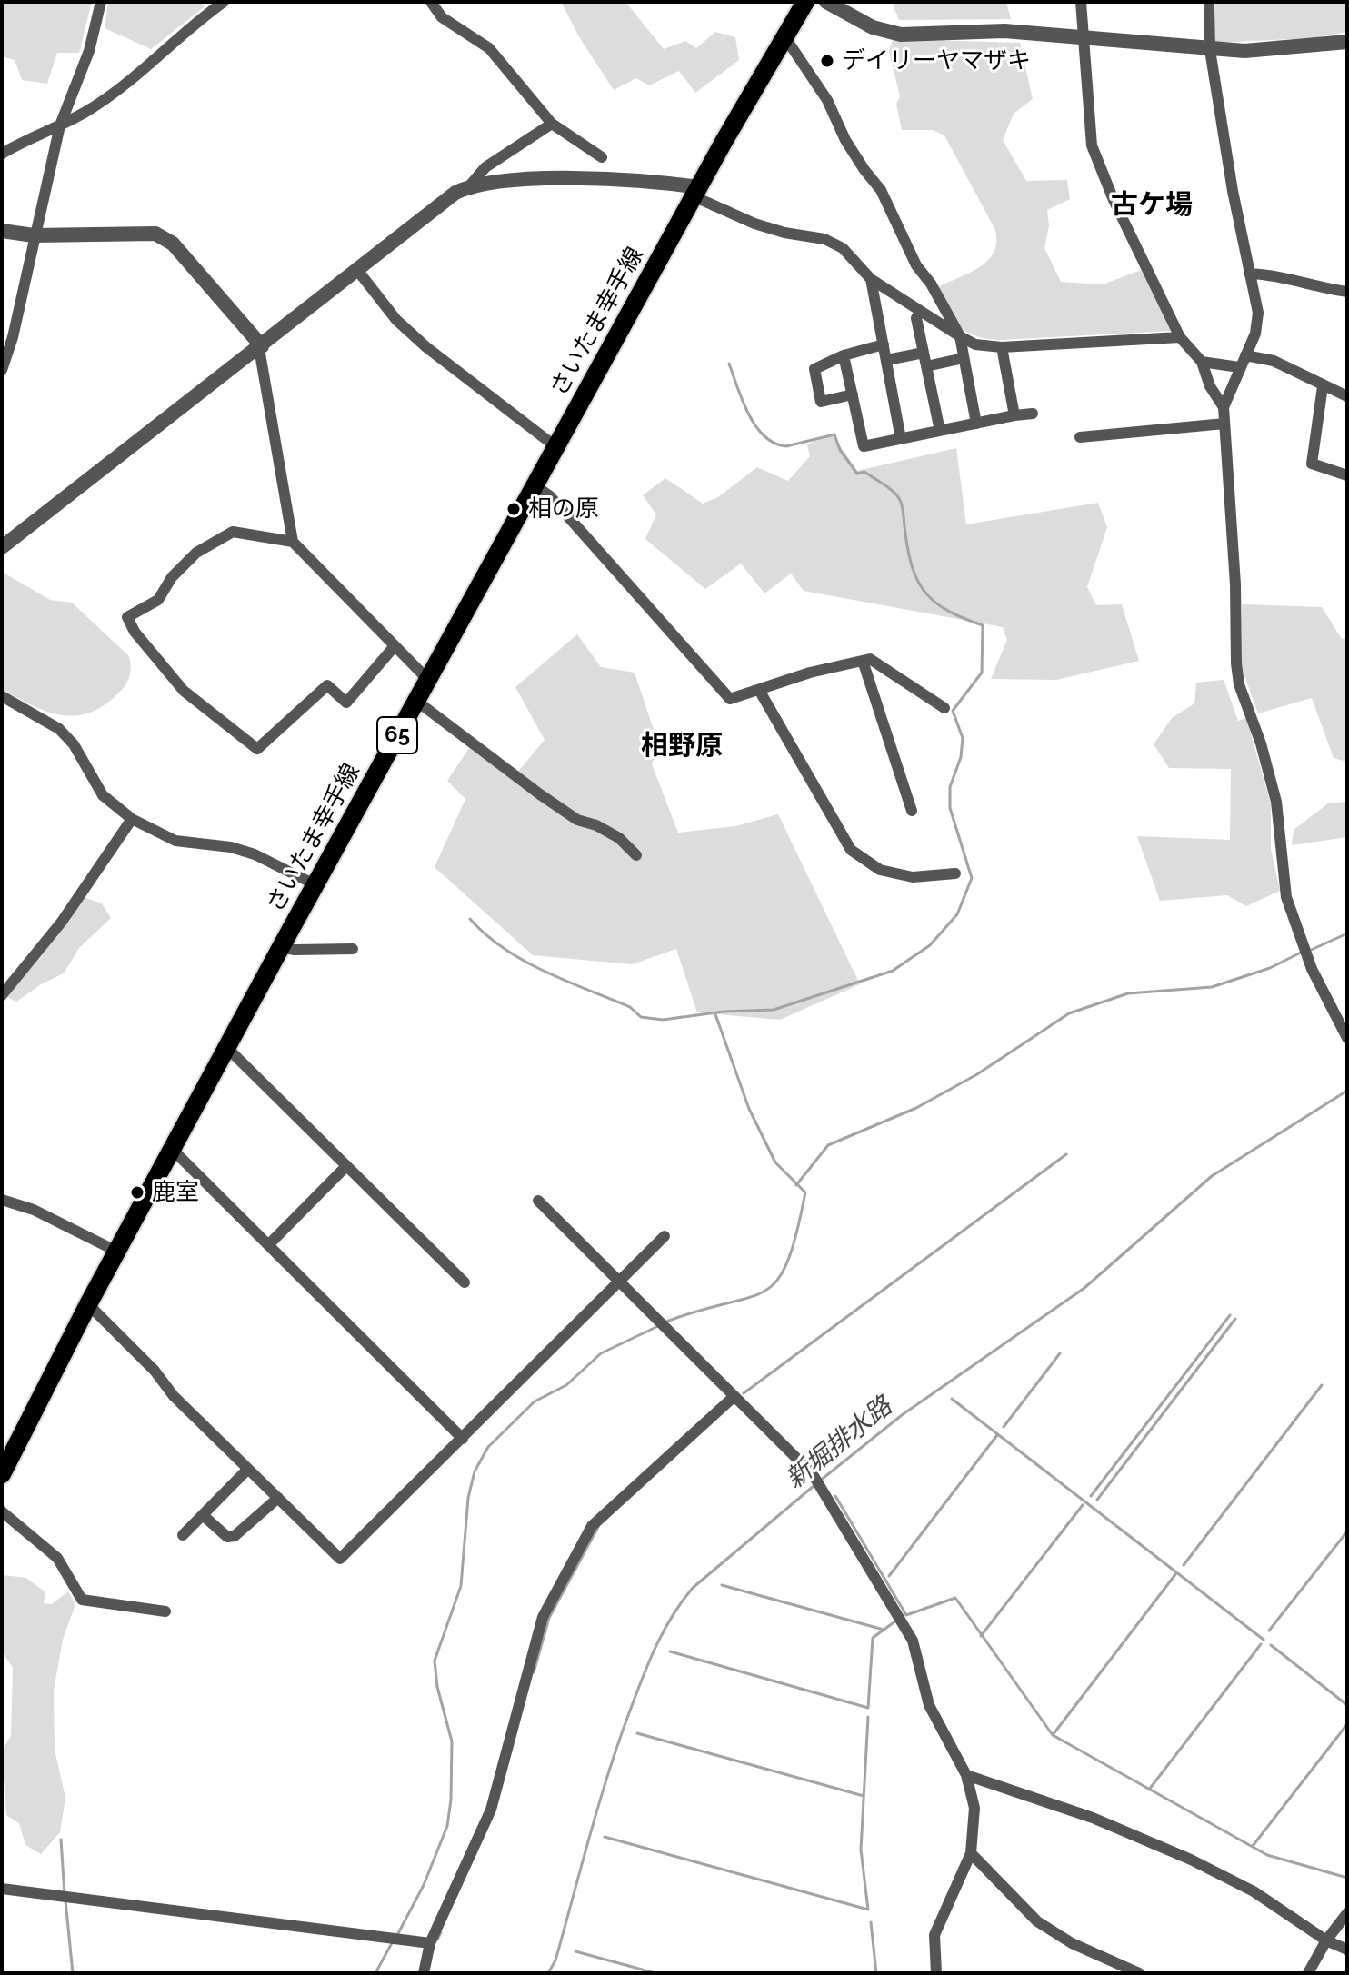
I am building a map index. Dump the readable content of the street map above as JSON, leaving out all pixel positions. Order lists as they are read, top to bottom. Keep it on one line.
{"streets":{"main road":["さいたま幸手線","65"]},"districts":["古ケ場","相野原"],"water":["新堀排水路"],"places":["デイリーヤマザキ","相の原","鹿室"]}
